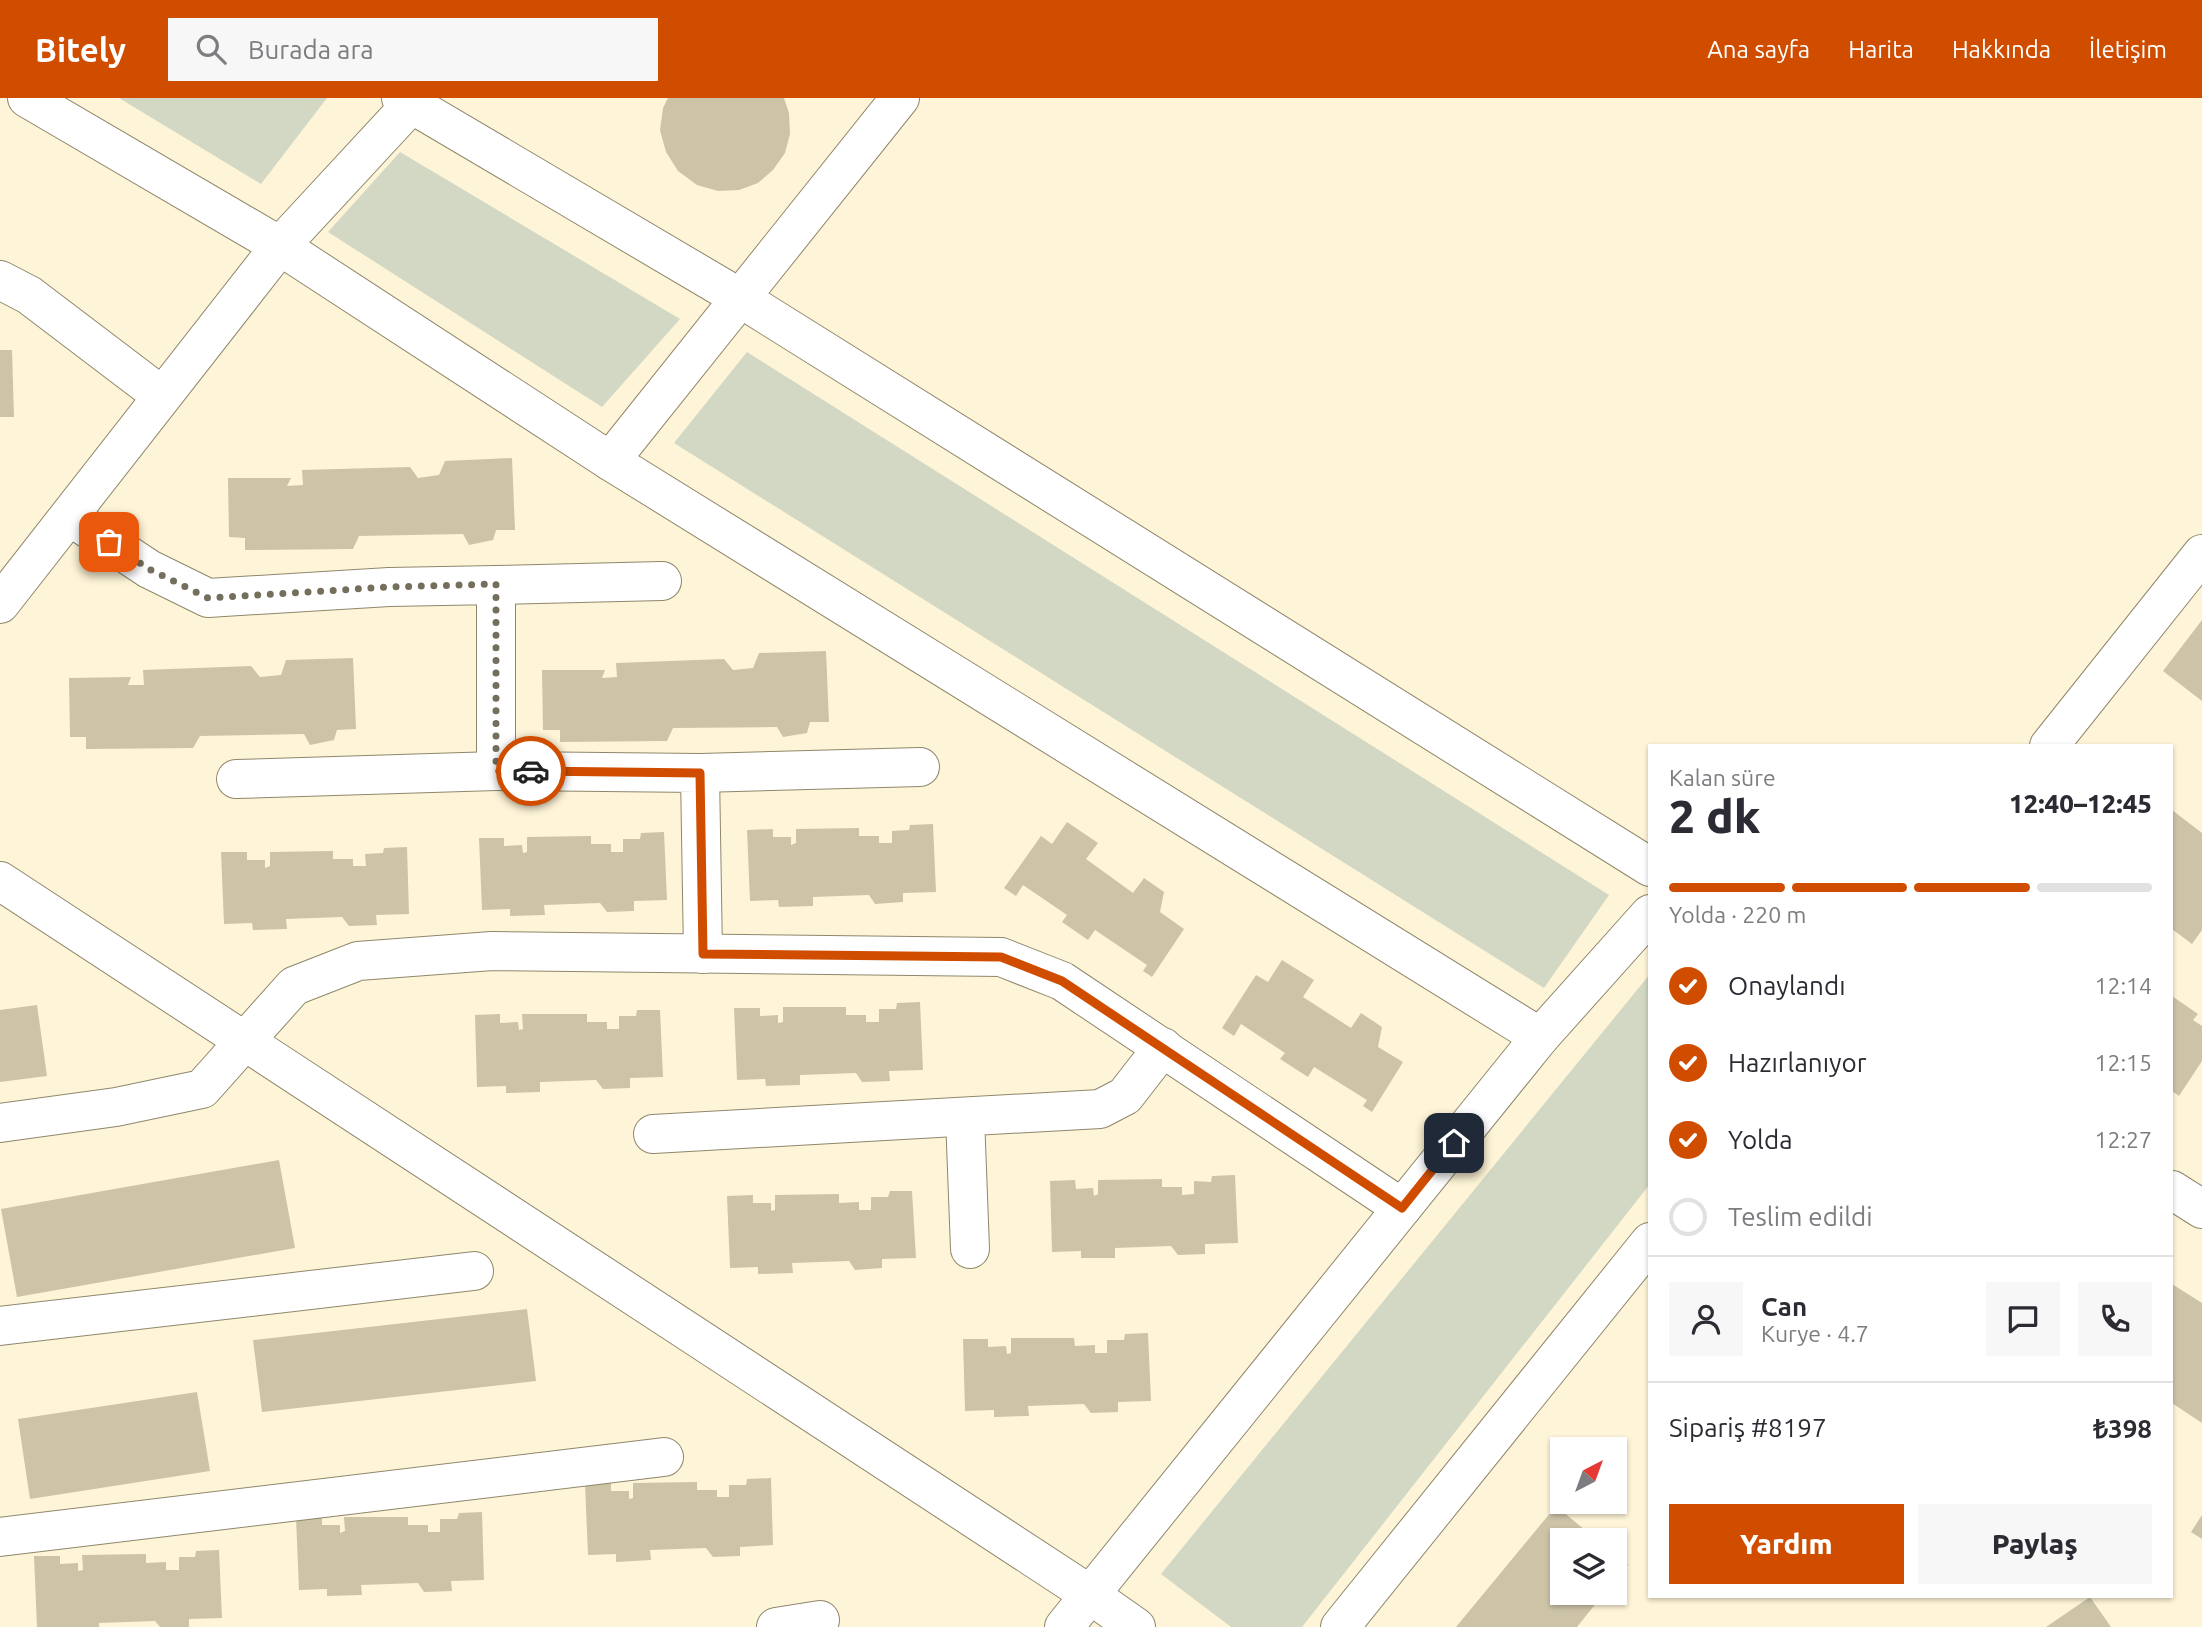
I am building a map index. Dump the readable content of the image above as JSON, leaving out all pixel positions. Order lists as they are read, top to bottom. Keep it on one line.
{"north":"top right","page":{"header":"Bitely","search":"Burada ara","nav":["Ana sayfa","Harita","Hakkında","İletişim"],"heading":["2 dk","Kalan süre","12:40–12:45"],"panel":["Can","Kurye · 4.7","Sipariş #8197","₺398"],"bar":"Yolda · 220 m","list":[["Onaylandı","12:14"],["Hazırlanıyor","12:15"],["Yolda","12:27"],"Teslim edildi"],"buttons":["Yardım","Paylaş"]}}
